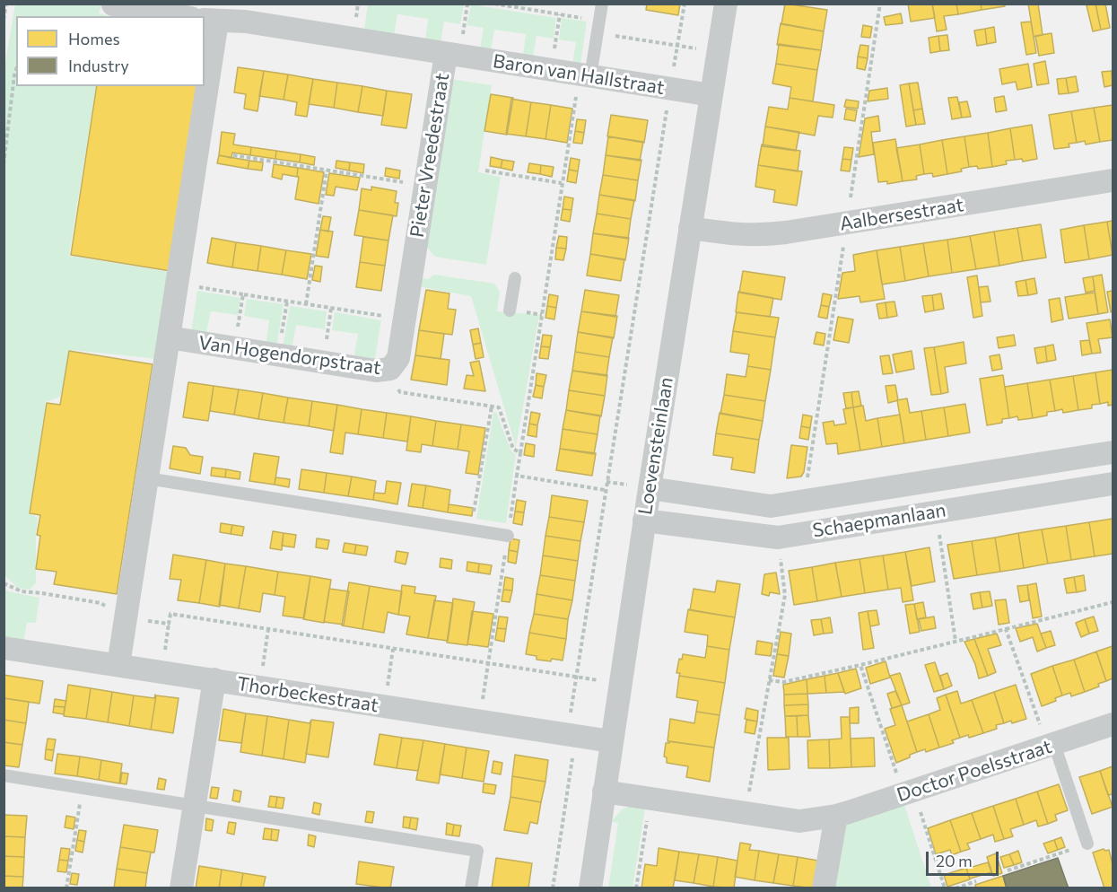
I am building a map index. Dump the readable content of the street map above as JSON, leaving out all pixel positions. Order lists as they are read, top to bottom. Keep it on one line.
{"streets":{"street":["Baron van Hallstraat","Pieter Vreedestraat","Aalbersestraat","Van Hogendorpstraat","Loevensteinlaan","Schaepmanlaan","Thorbeckestraat","Doctor Poelsstraat"]},"crossings":[["Baron van Hallstraat","Pieter Vreedestraat"],["Baron van Hallstraat","Loevensteinlaan"],["Pieter Vreedestraat","Van Hogendorpstraat"],["Aalbersestraat","Loevensteinlaan"],["Loevensteinlaan","Schaepmanlaan"],["Loevensteinlaan","Thorbeckestraat"],["Loevensteinlaan","Doctor Poelsstraat"]],"legend":["Homes","Industry"],"scale_bar":"20 m"}
